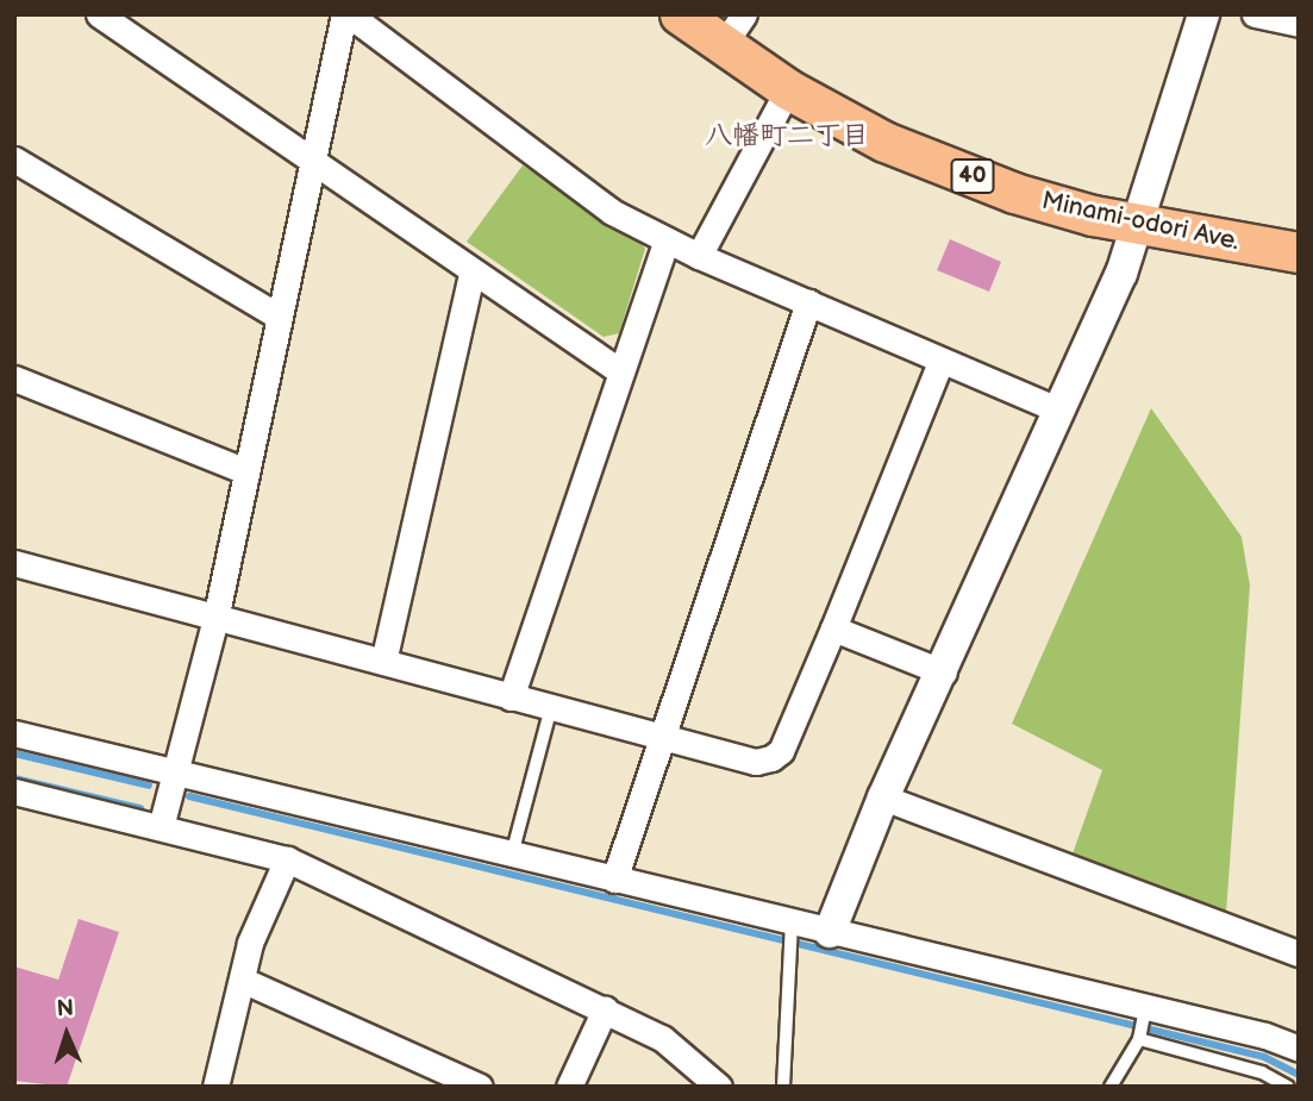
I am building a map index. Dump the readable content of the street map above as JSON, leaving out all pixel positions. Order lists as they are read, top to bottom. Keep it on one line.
{"streets":{"main road":["40","Minami-odori Ave."]},"districts":["八幡町二丁目"],"north":"top"}
